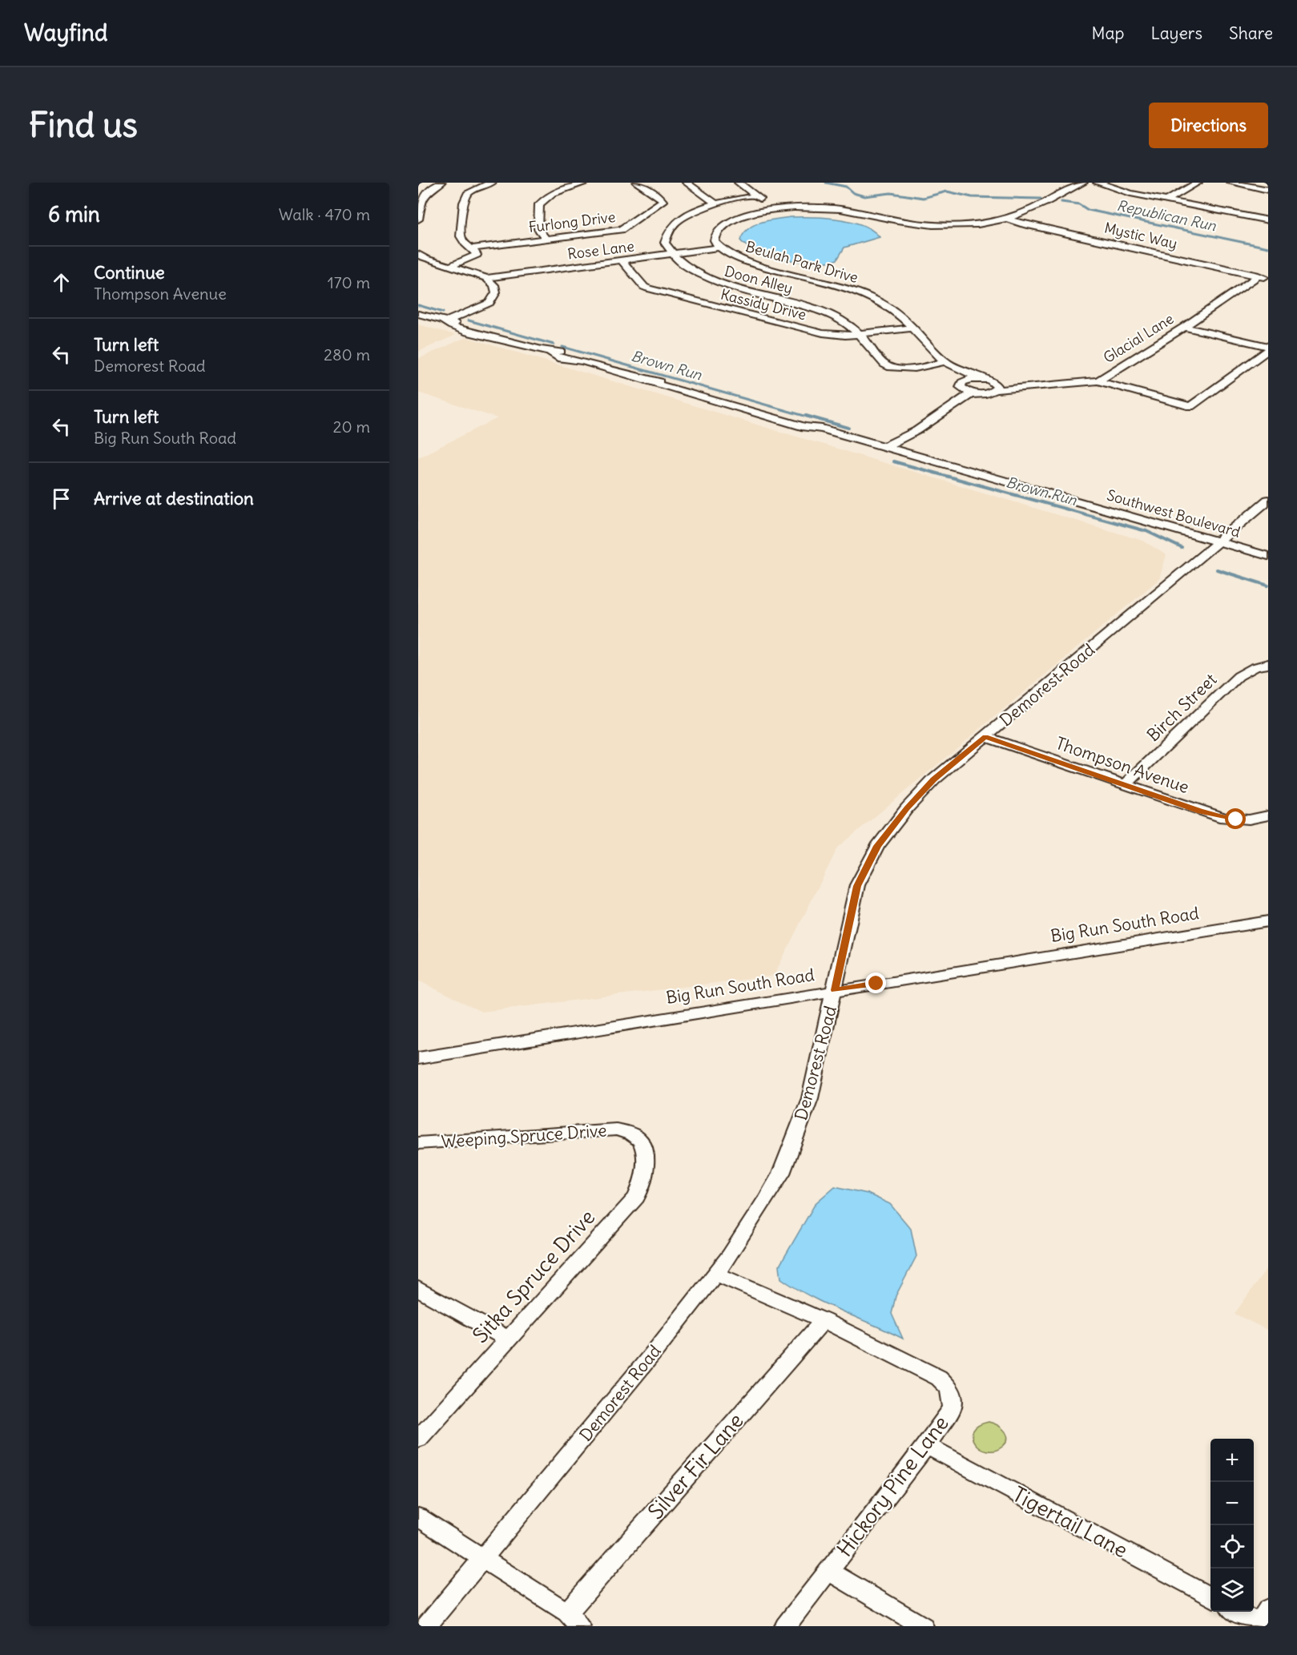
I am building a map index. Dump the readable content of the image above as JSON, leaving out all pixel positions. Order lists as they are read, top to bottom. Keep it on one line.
{"streets":{"street":["Furlong Drive","Mystic Way","Rose Lane","Beulah Park Drive","Doon Alley","Kassidy Drive","Glacial Lane","Southwest Boulevard","Demorest Road","Birch Street","Thompson Avenue","Big Run South Road","Weeping Spruce Drive","Sitka Spruce Drive","Silver Fir Lane","Hickory Pine Lane","Tigertail Lane"]},"crossings":[["Mystic Way","Beulah Park Drive"],["Mystic Way","Glacial Lane"],["Rose Lane","Beulah Park Drive"],["Rose Lane","Doon Alley"],["Rose Lane","Kassidy Drive"],["Beulah Park Drive","Doon Alley"],["Beulah Park Drive","Kassidy Drive"],["Beulah Park Drive","Glacial Lane"],["Doon Alley","Kassidy Drive"],["Southwest Boulevard","Demorest Road"],["Demorest Road","Thompson Avenue"],["Demorest Road","Big Run South Road"],["Demorest Road","Hickory Pine Lane"],["Birch Street","Thompson Avenue"],["Weeping Spruce Drive","Sitka Spruce Drive"],["Silver Fir Lane","Hickory Pine Lane"],["Hickory Pine Lane","Tigertail Lane"]],"water":["Republican Run","Brown Run"],"page":{"header":"Wayfind","nav":["Map","Layers","Share"],"buttons":"Directions","title":"Find us","heading":["6 min","Walk · 470 m"],"list":[["Continue","Thompson Avenue","170 m"],["Turn left","Demorest Road","280 m"],["Turn left","Big Run South Road","20 m"],"Arrive at destination"],"map_buttons":["+","−"]}}
